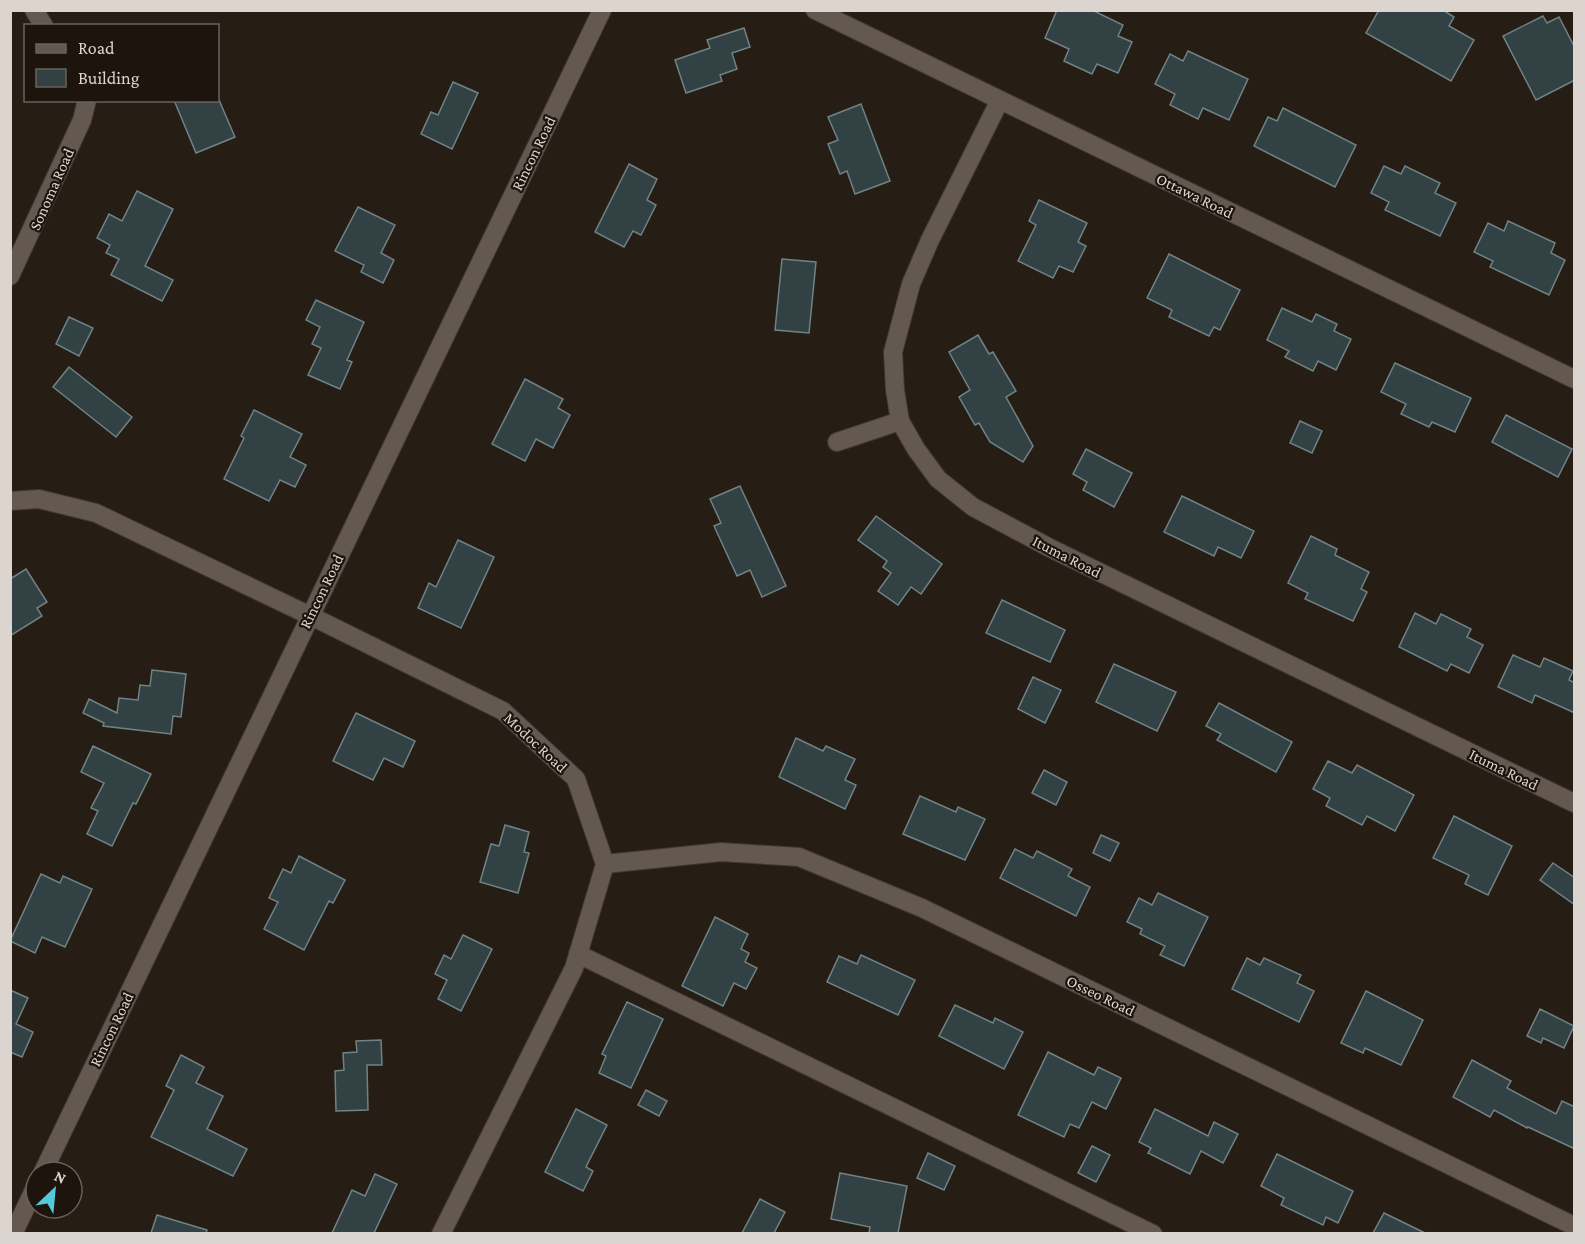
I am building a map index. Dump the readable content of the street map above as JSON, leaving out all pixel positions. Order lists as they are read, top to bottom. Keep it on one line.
{"streets":{"street":["Rincon Road","Sonoma Road","Ottawa Road","Ituma Road","Modoc Road","Osseo Road"]},"crossings":[["Rincon Road","Modoc Road"],["Ottawa Road","Ituma Road"],["Modoc Road","Osseo Road"]],"legend":["Road","Building"],"north":"top right"}
